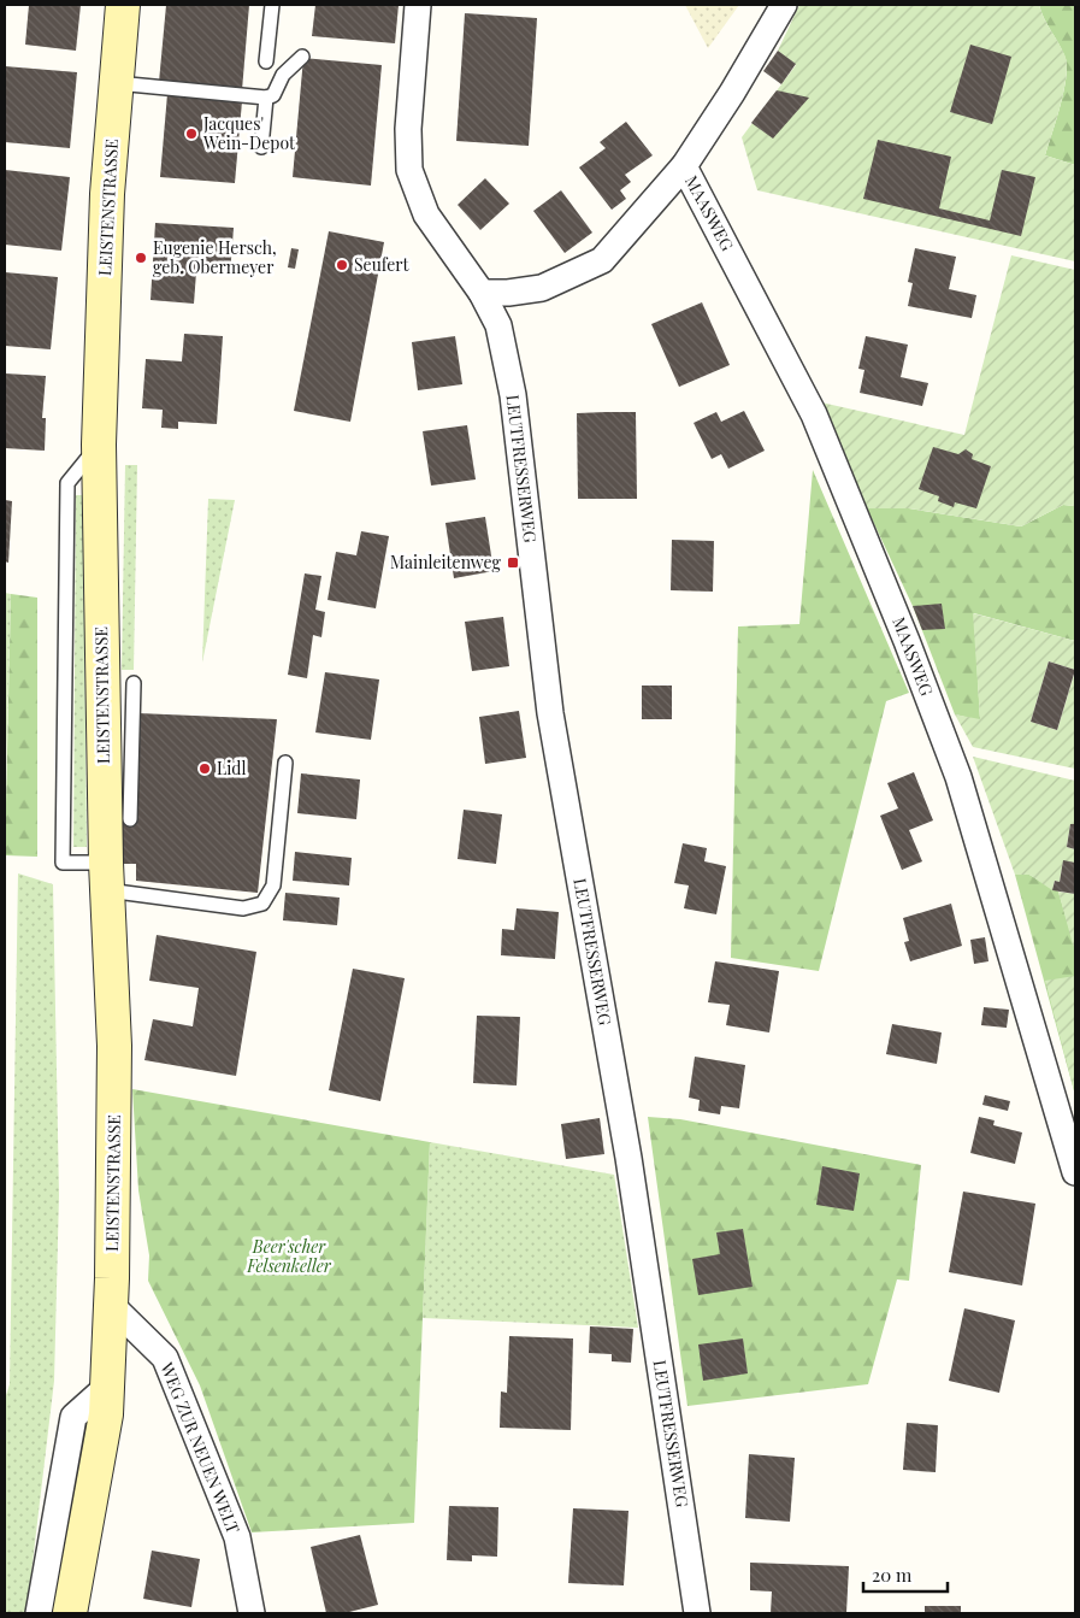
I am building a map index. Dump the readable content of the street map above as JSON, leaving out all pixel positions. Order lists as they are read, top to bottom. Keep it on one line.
{"streets":{"main road":["LEISTENSTRASSE"],"street":["MAASWEG","LEUTFRESSERWEG","WEG ZUR NEUEN WELT"]},"crossings":[["LEISTENSTRASSE","WEG ZUR NEUEN WELT"]],"parks":["Beer'scher Felsenkeller"],"places":{"other":["Jacques' Wein-Depot","Eugenie Hersch, geb. Obermeyer","Seufert","Lidl"],"transit":["Mainleitenweg"]},"scale_bar":"20 m"}
